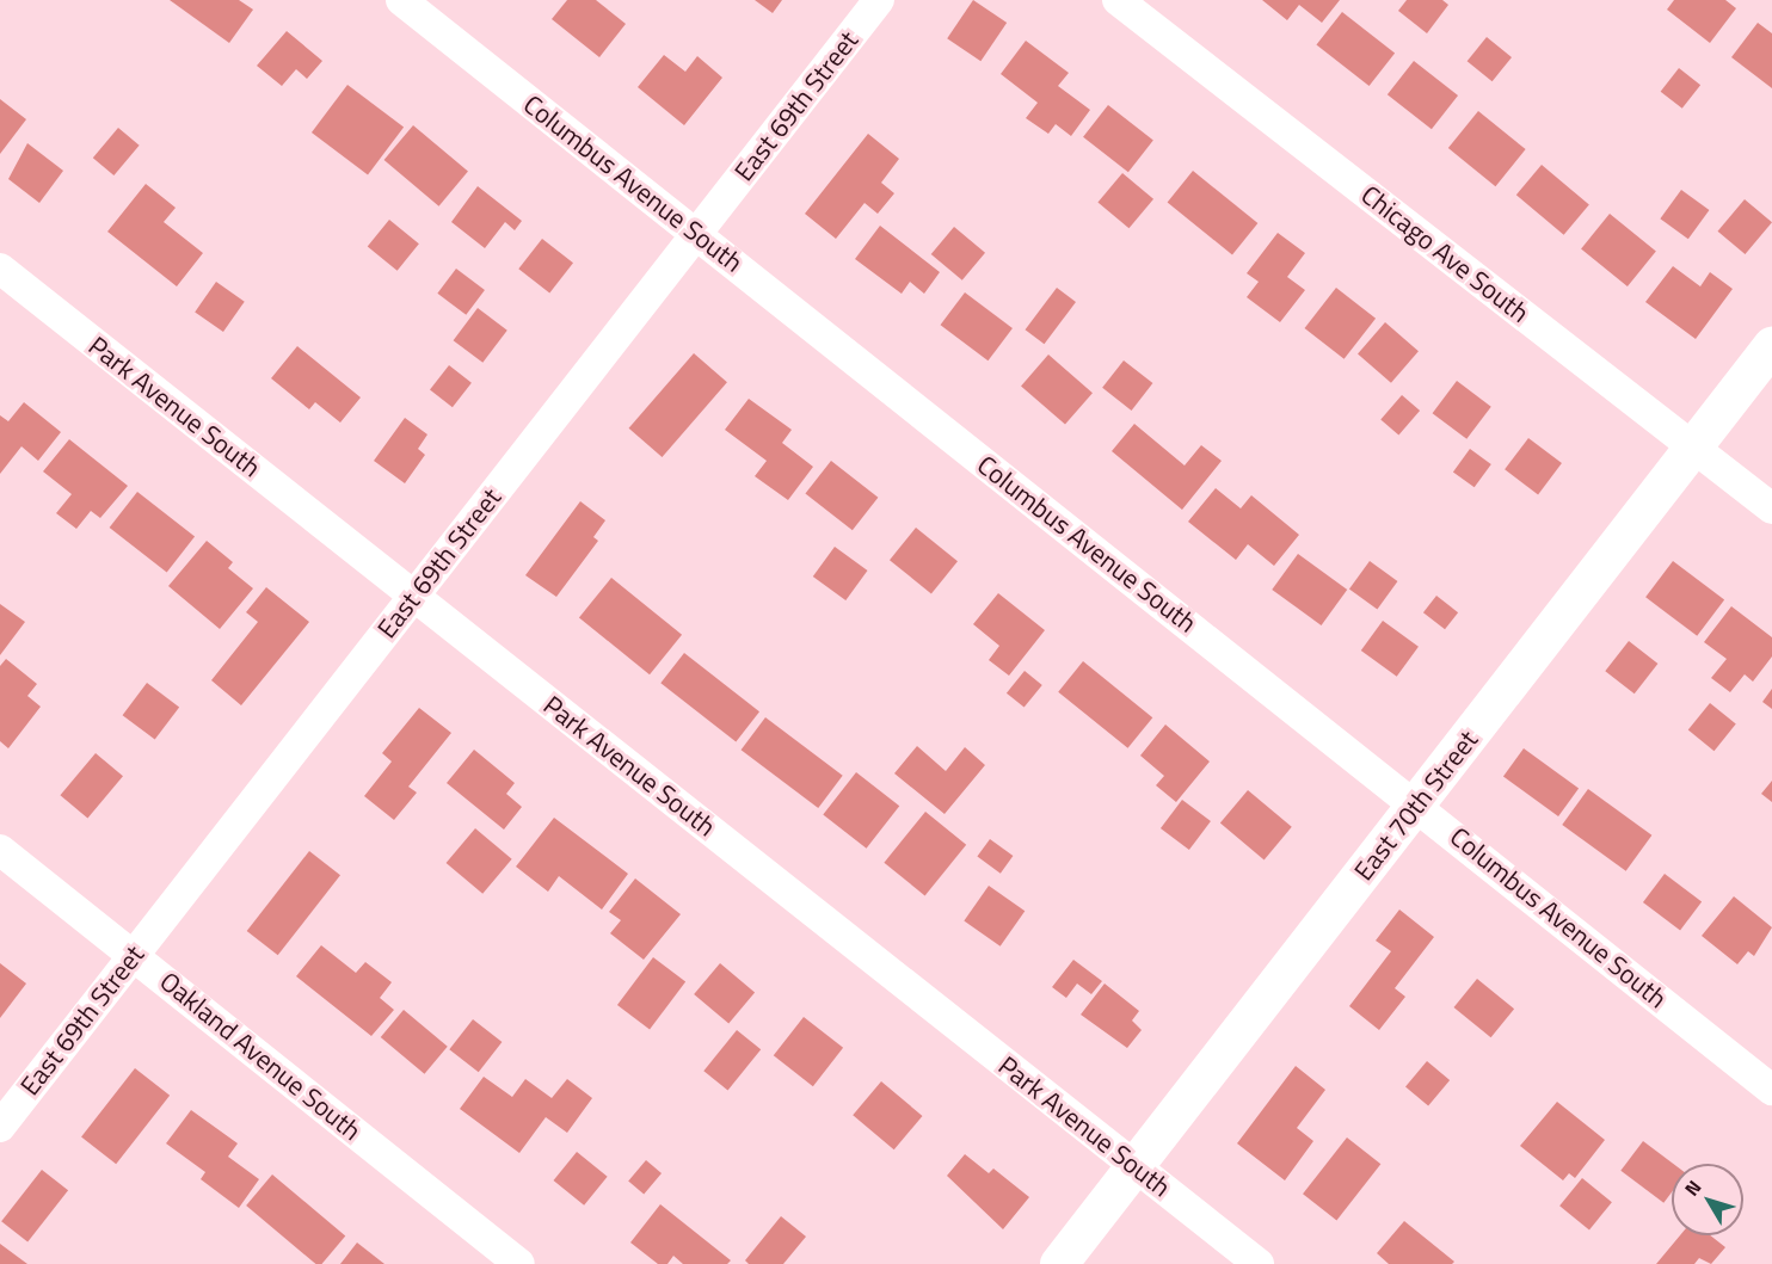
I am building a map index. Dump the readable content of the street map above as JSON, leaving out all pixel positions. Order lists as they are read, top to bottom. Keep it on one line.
{"streets":{"street":["East 69th Street","Columbus Avenue South","Chicago Ave South","Park Avenue South","East 70th Street","Oakland Avenue South"]},"crossings":[["East 69th Street","Columbus Avenue South"],["East 69th Street","Park Avenue South"],["East 69th Street","Oakland Avenue South"],["Columbus Avenue South","East 70th Street"],["Chicago Ave South","East 70th Street"],["Park Avenue South","East 70th Street"]],"north":"top left"}
